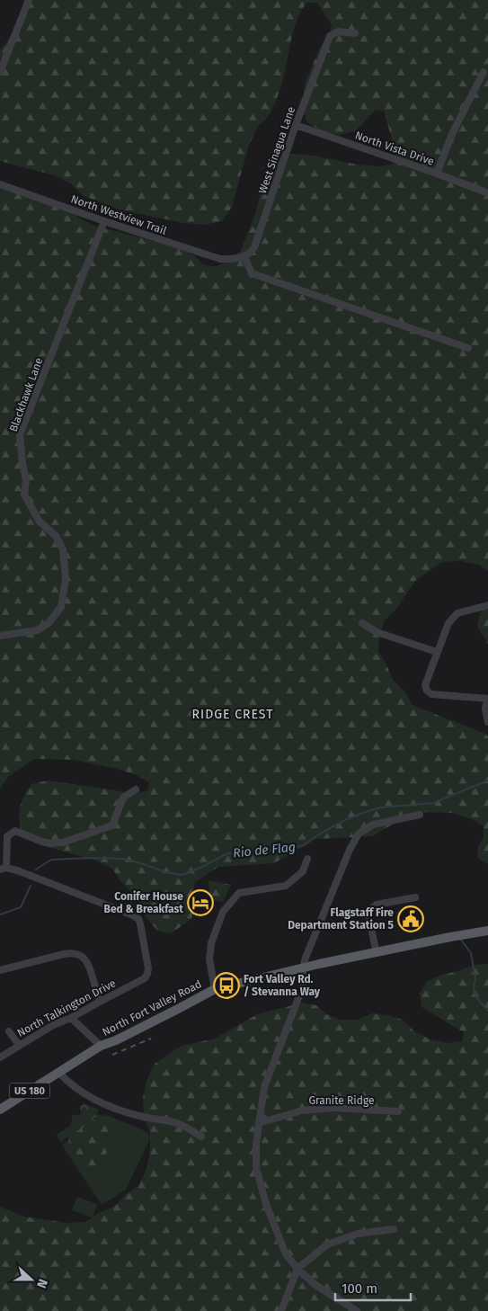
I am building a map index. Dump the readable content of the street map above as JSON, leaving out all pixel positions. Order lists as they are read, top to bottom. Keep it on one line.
{"streets":{"main road":["North Fort Valley Road","US 180"],"street":["North Vista Drive","West Sinagua Lane","North Westview Trail","Blackhawk Lane","North Talkington Drive","Granite Ridge"]},"crossings":[["North Vista Drive","West Sinagua Lane"],["West Sinagua Lane","North Westview Trail"],["North Westview Trail","Blackhawk Lane"]],"districts":["RIDGE CREST"],"water":["Rio de Flag"],"places":{"hotel":["Conifer House Bed & Breakfast"],"public building":["Flagstaff Fire Department Station 5"],"bus stop":["Fort Valley Rd. / Stevanna Way"]},"scale_bar":"100 m","north":"right"}
